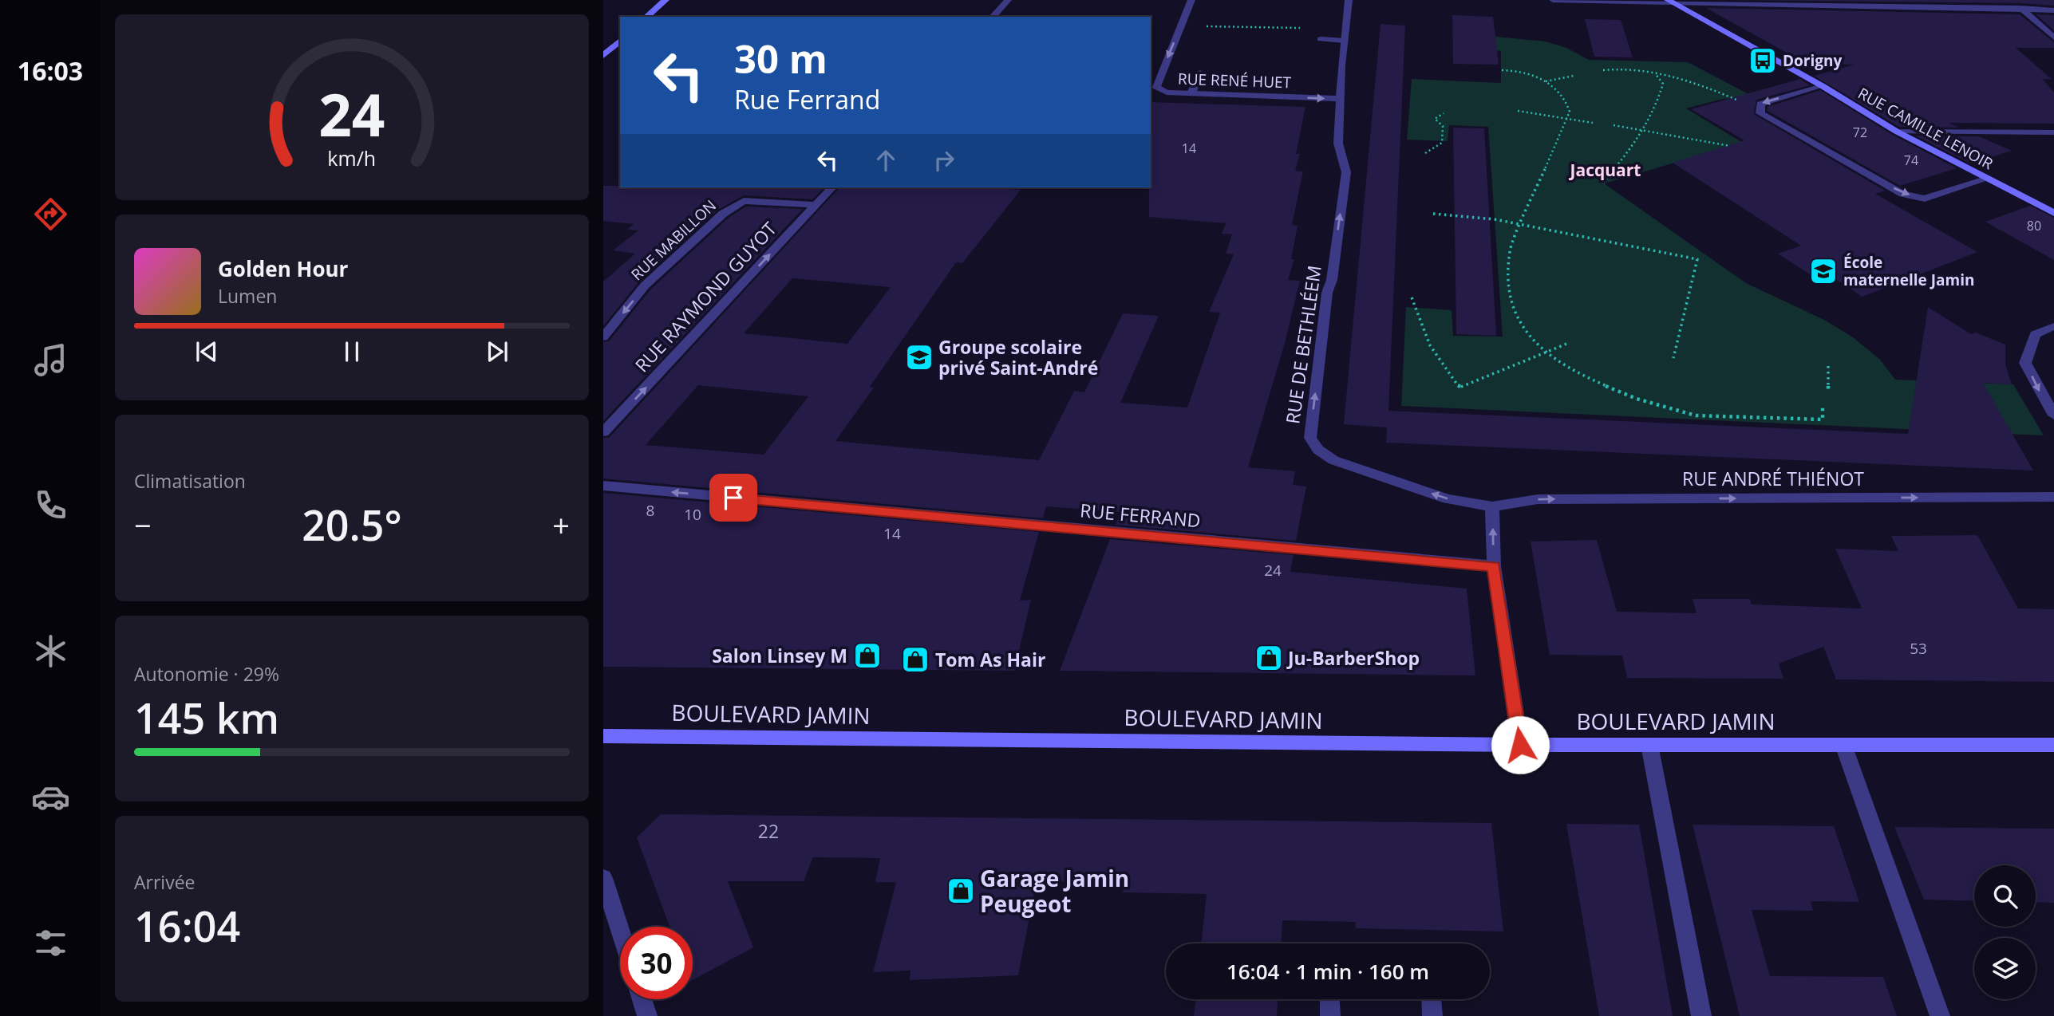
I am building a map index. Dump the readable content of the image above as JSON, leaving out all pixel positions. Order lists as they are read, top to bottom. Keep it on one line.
{"streets":{"main road":["RUE CAMILLE LENOIR","BOULEVARD JAMIN"],"street":["RUE RENÉ HUET","RUE MABILLON","RUE RAYMOND GUYOT","RUE DE BETHLÉEM","RUE ANDRÉ THIÉNOT","RUE FERRAND"]},"crossings":[["RUE RENÉ HUET","RUE DE BETHLÉEM"],["RUE MABILLON","RUE RAYMOND GUYOT"],["RUE DE BETHLÉEM","RUE ANDRÉ THIÉNOT"]],"one_way":["RUE MABILLON","RUE RAYMOND GUYOT","RUE DE BETHLÉEM","RUE ANDRÉ THIÉNOT","RUE FERRAND"],"districts":["Jacquart"],"places":{"bus stop":["Dorigny"],"school or university":["École maternelle Jamin","Groupe scolaire privé Saint-André"],"shop":["Salon Linsey M","Ju-BarberShop","Tom As Hair","Garage Jamin Peugeot"]},"house_numbers":["72","14","74","80","8","10","14","24","53","22"],"page":{"tabs":"16:03","turn":["30 m","Rue Ferrand"],"song":["Golden Hour","Lumen"],"tile":["Climatisation",["Autonomie · 29%","145 km"],["Arrivée","16:04"]],"heat":["−","20.5°","+"],"limit":"30","trip":"16:04 · 1 min · 160 m","gauge":["24","km/h"]}}
